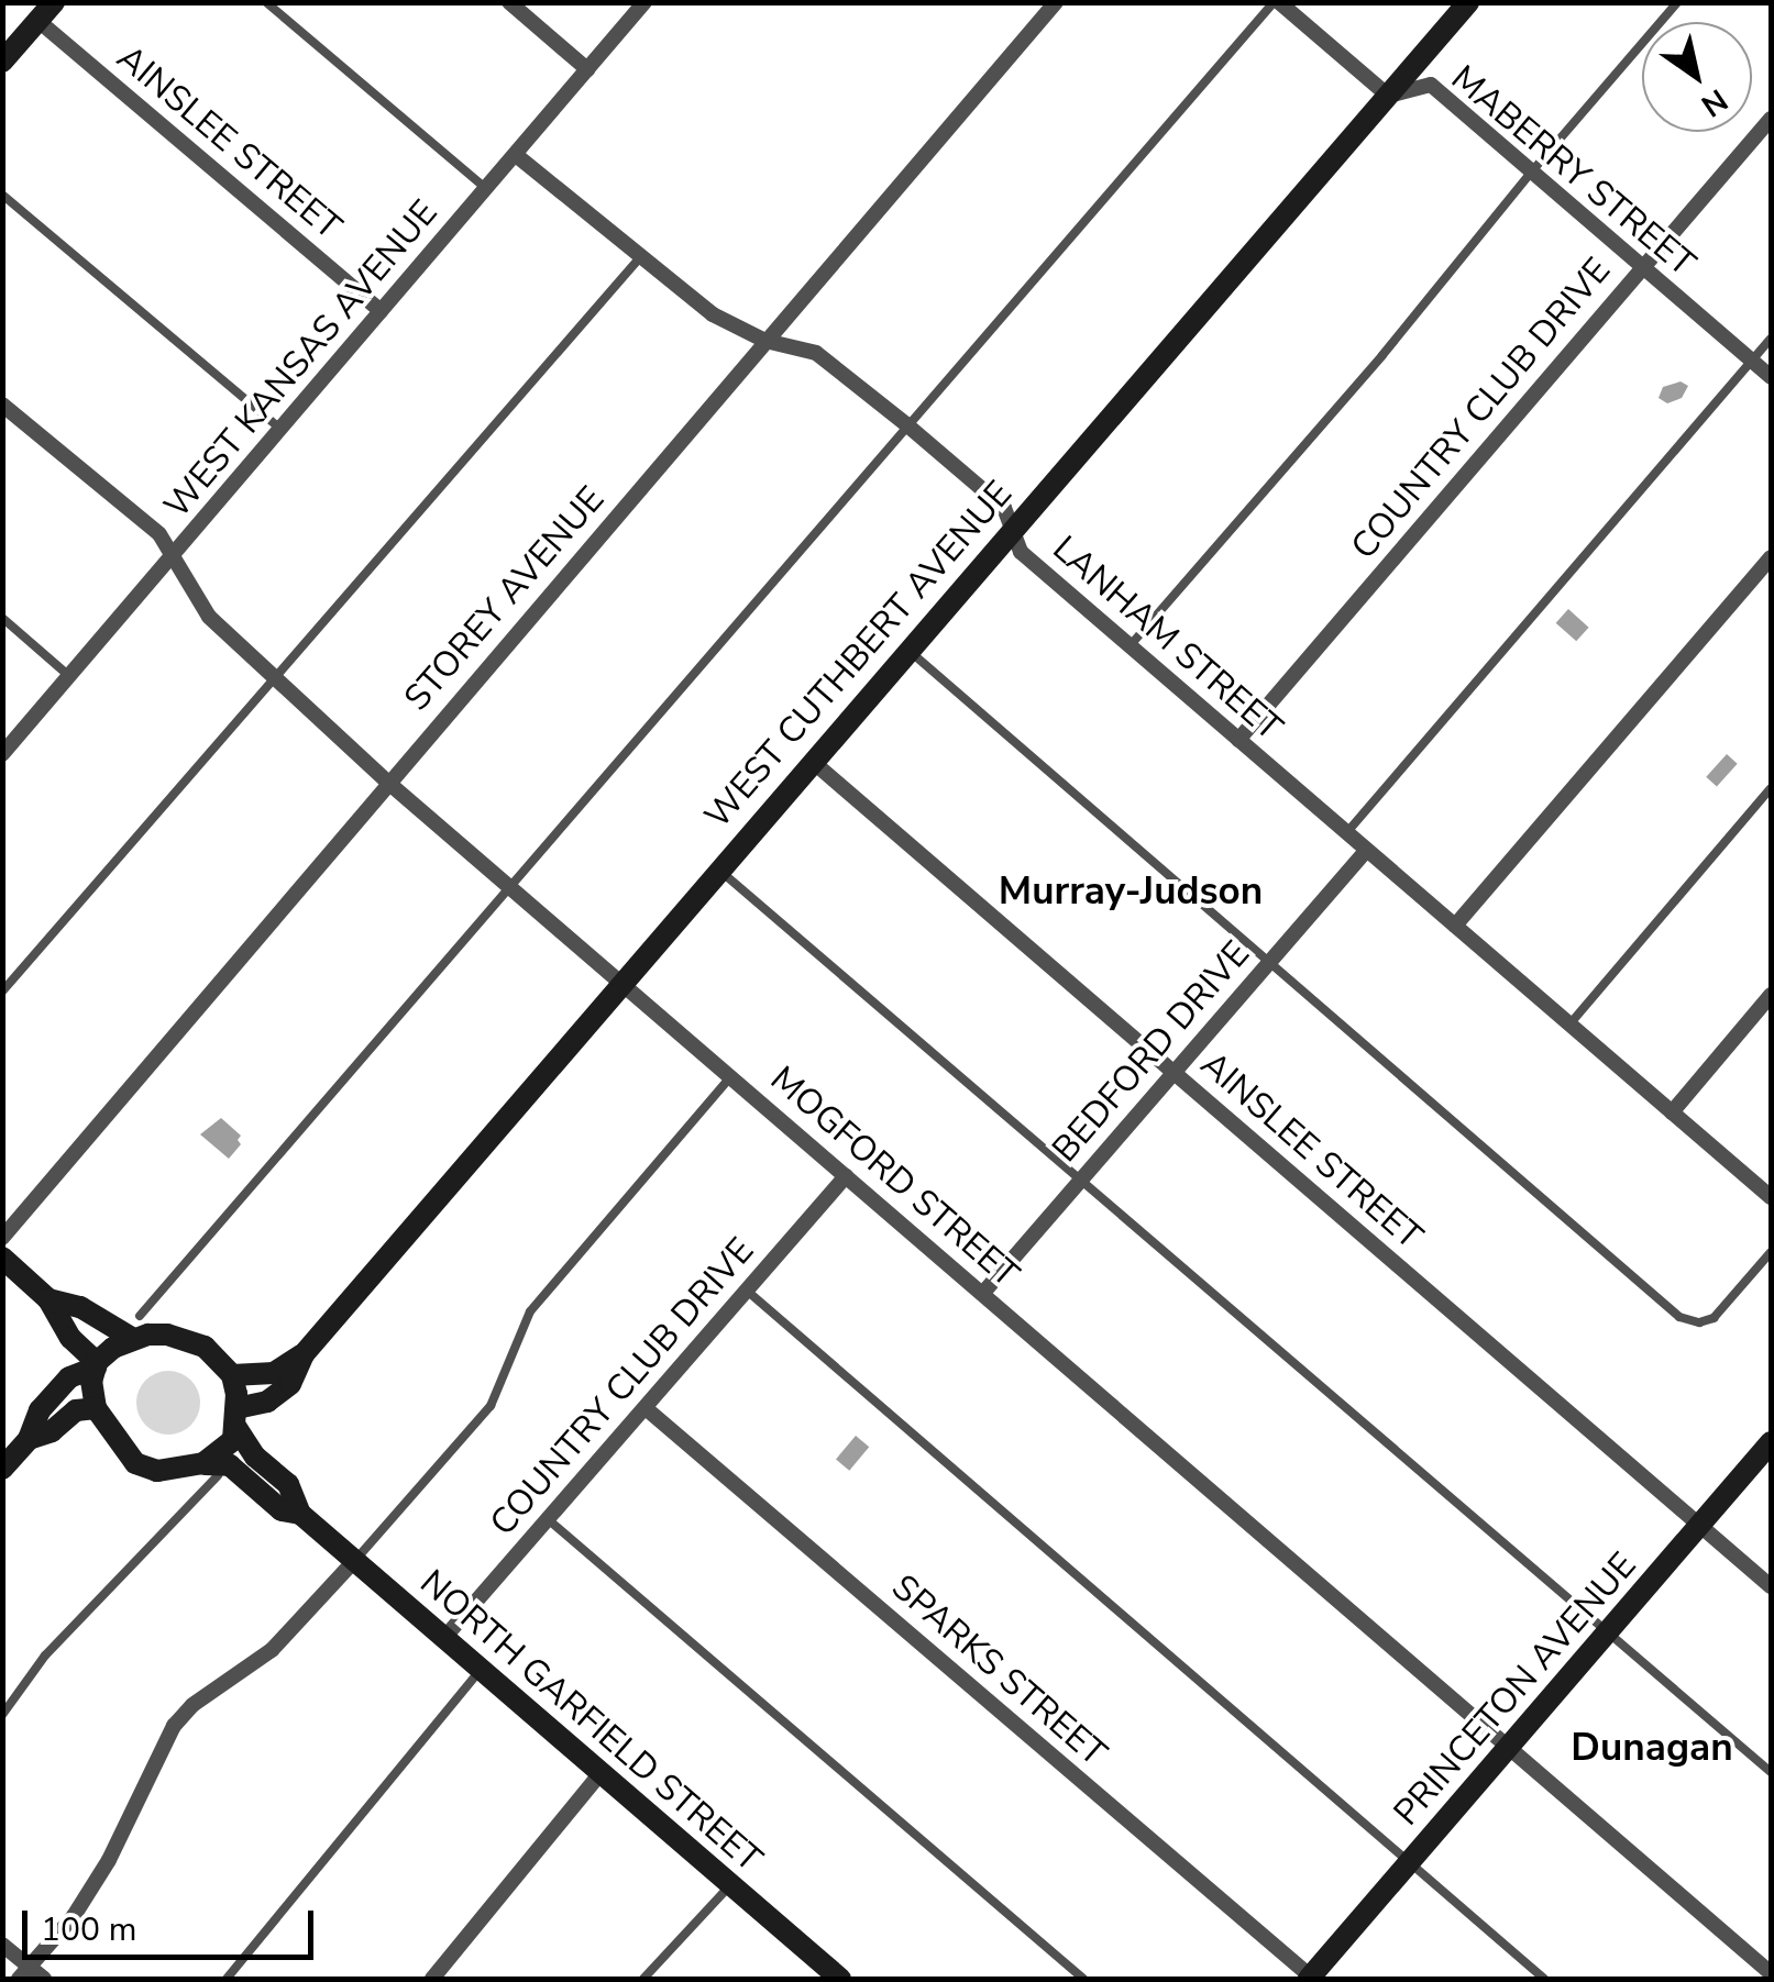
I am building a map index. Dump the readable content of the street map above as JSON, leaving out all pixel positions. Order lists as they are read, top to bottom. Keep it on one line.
{"streets":{"street":["AINSLEE STREET","MABERRY STREET","WEST KANSAS AVENUE","COUNTRY CLUB DRIVE","STOREY AVENUE","LANHAM STREET","WEST CUTHBERT AVENUE","BEDFORD DRIVE","MOGFORD STREET","SPARKS STREET","PRINCETON AVENUE","NORTH GARFIELD STREET"]},"crossings":[["AINSLEE STREET","WEST KANSAS AVENUE"],["AINSLEE STREET","WEST CUTHBERT AVENUE"],["AINSLEE STREET","BEDFORD DRIVE"],["AINSLEE STREET","PRINCETON AVENUE"],["MABERRY STREET","COUNTRY CLUB DRIVE"],["MABERRY STREET","WEST CUTHBERT AVENUE"],["WEST KANSAS AVENUE","LANHAM STREET"],["WEST KANSAS AVENUE","MOGFORD STREET"],["COUNTRY CLUB DRIVE","LANHAM STREET"],["COUNTRY CLUB DRIVE","MOGFORD STREET"],["COUNTRY CLUB DRIVE","SPARKS STREET"],["COUNTRY CLUB DRIVE","NORTH GARFIELD STREET"],["STOREY AVENUE","LANHAM STREET"],["STOREY AVENUE","MOGFORD STREET"],["LANHAM STREET","WEST CUTHBERT AVENUE"],["LANHAM STREET","BEDFORD DRIVE"],["WEST CUTHBERT AVENUE","MOGFORD STREET"],["BEDFORD DRIVE","MOGFORD STREET"],["MOGFORD STREET","PRINCETON AVENUE"],["SPARKS STREET","PRINCETON AVENUE"]],"districts":["Murray-Judson","Dunagan"],"scale_bar":"100 m","north":"bottom right"}
